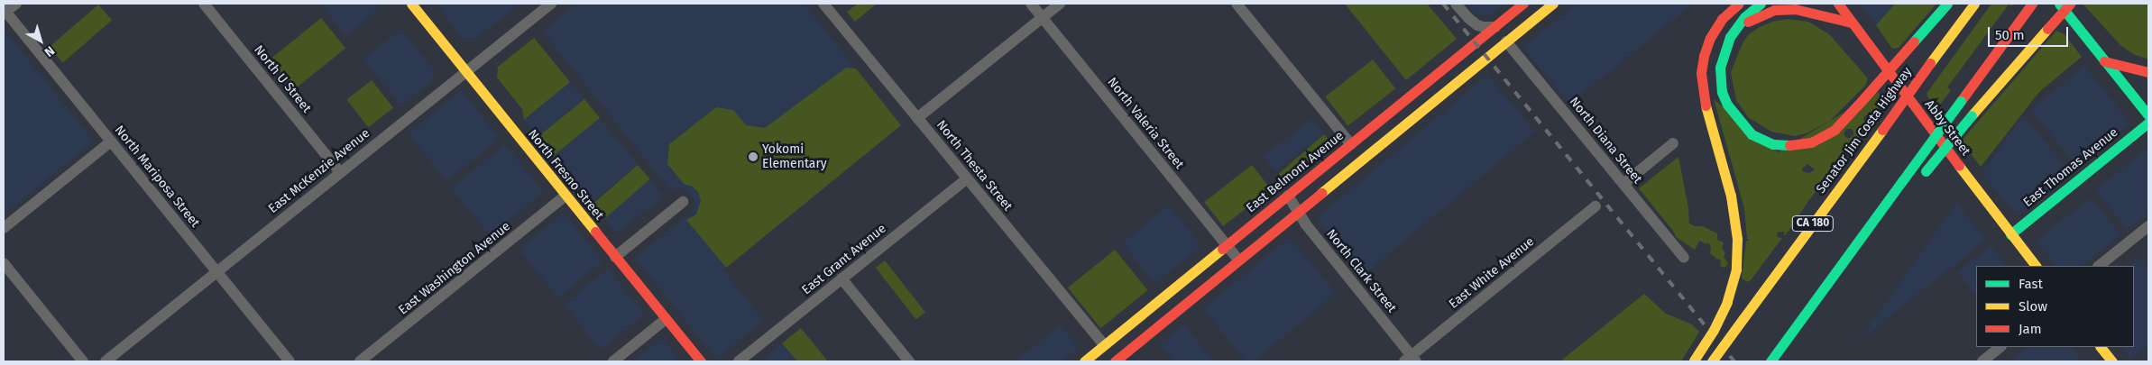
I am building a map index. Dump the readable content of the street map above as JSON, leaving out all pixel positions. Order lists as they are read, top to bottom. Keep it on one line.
{"streets":{"main road":["Abby Street","Senator Jim Costa Highway","East Thomas Avenue","East Belmont Avenue","North Fresno Street","CA 180"],"street":["North U Street","North Valeria Street","North Diana Street","North Thesta Street","East McKenzie Avenue","North Mariposa Street","East Grant Avenue","East Washington Avenue","North Clark Street","East White Avenue"]},"crossings":[["North U Street","East McKenzie Avenue"],["North Valeria Street","East Belmont Avenue"],["Abby Street","East Thomas Avenue"],["North Thesta Street","East Belmont Avenue"],["North Thesta Street","East Grant Avenue"],["East McKenzie Avenue","North Fresno Street"],["East McKenzie Avenue","North Mariposa Street"],["East Belmont Avenue","North Clark Street"],["North Fresno Street","East Washington Avenue"],["North Clark Street","East White Avenue"]],"places":["Yokomi Elementary"],"legend":["Fast","Slow","Jam"],"scale_bar":"50 m","north":"bottom right"}
